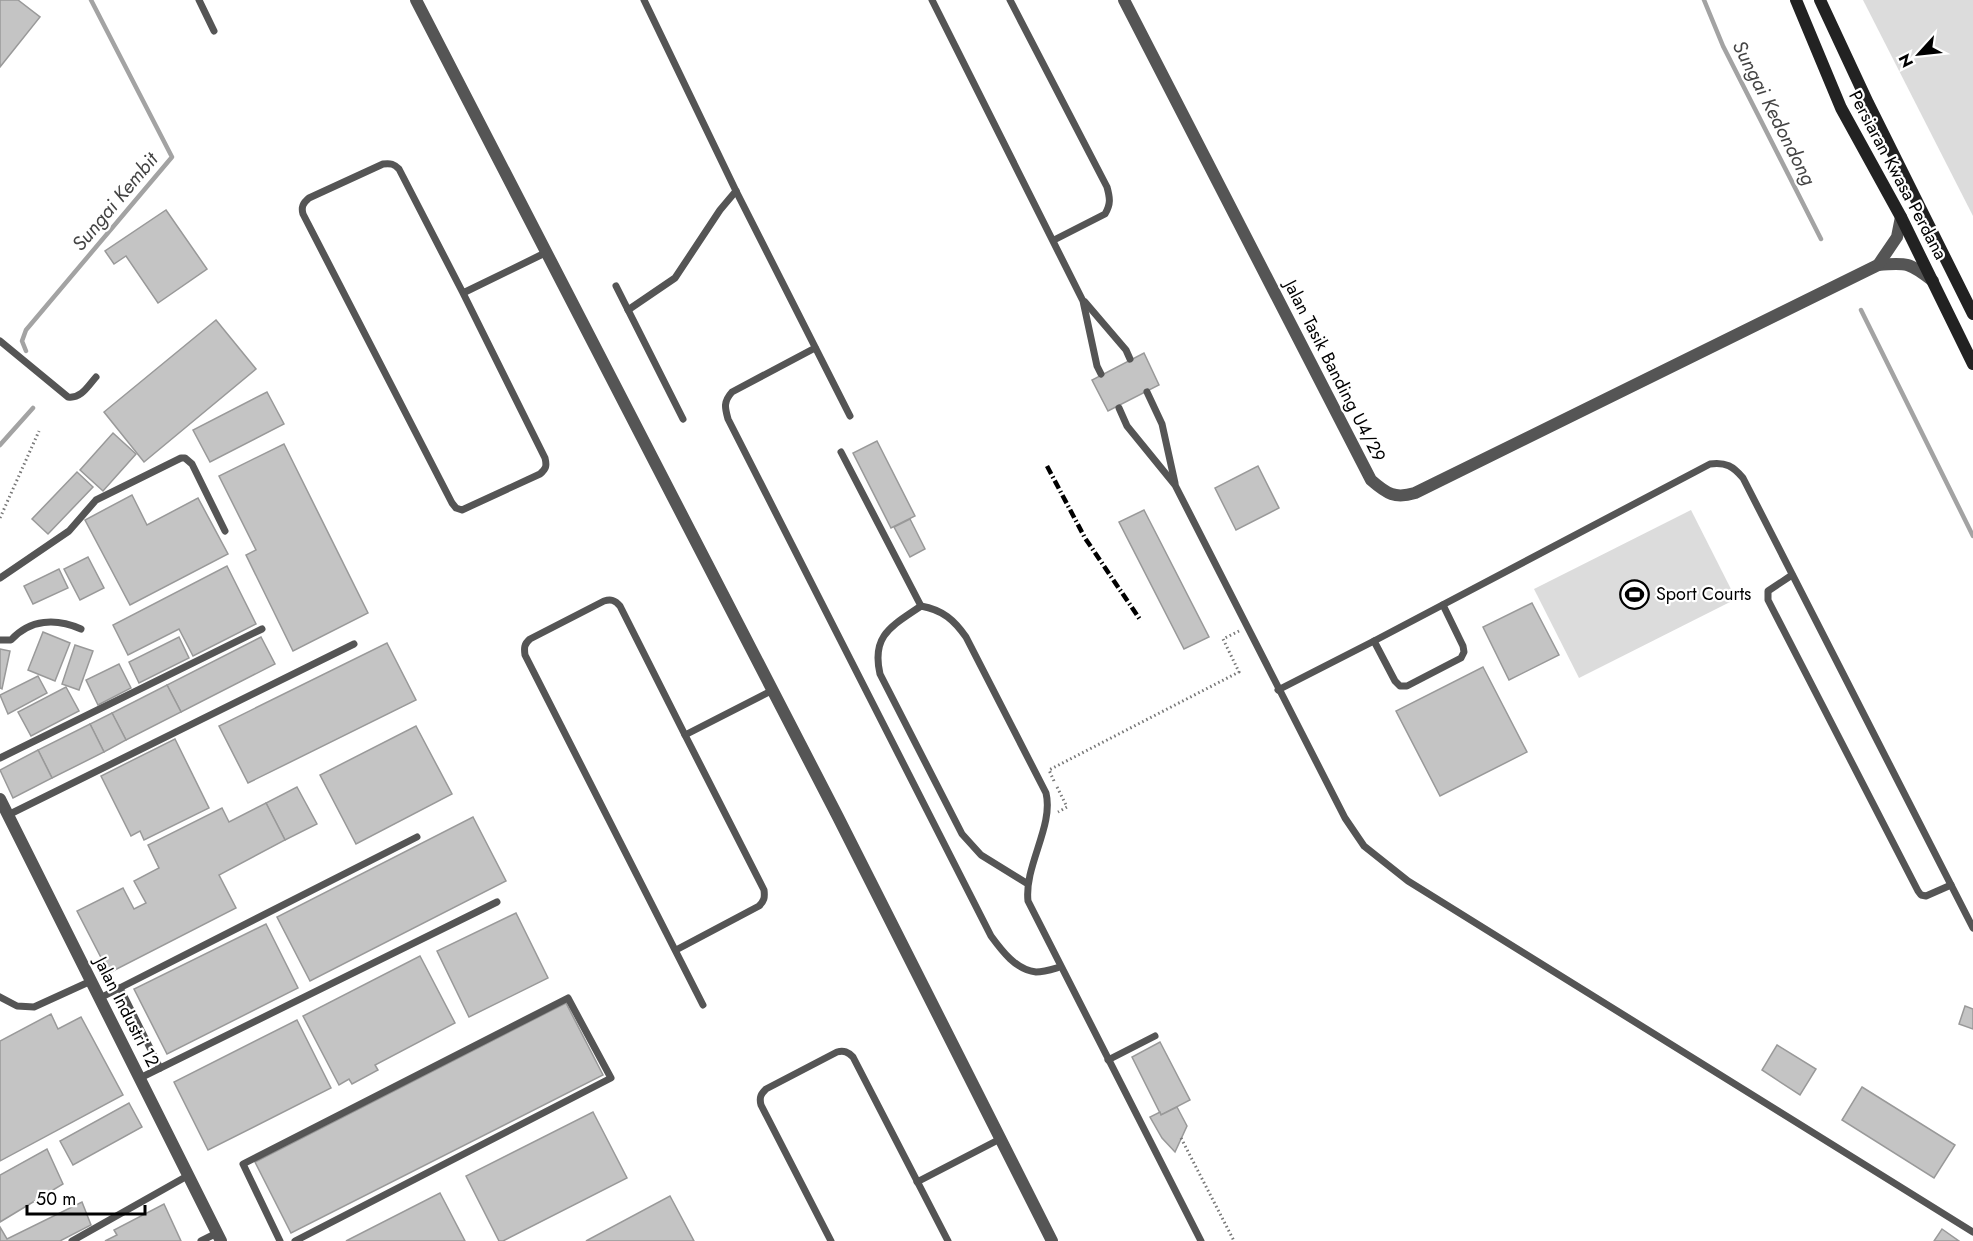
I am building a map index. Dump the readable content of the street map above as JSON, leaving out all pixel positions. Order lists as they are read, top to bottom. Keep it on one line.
{"streets":{"main road":["Persiaran Kwasa Perdana"],"street":["Jalan Tasik Banding U4/29","Jalan Industri 12"]},"crossings":[["Persiaran Kwasa Perdana","Jalan Tasik Banding U4/29"]],"water":["Sungai Kedondong","Sungai Kembit"],"places":{"sports":["Sport Courts"]},"scale_bar":"50 m","north":"bottom left"}
